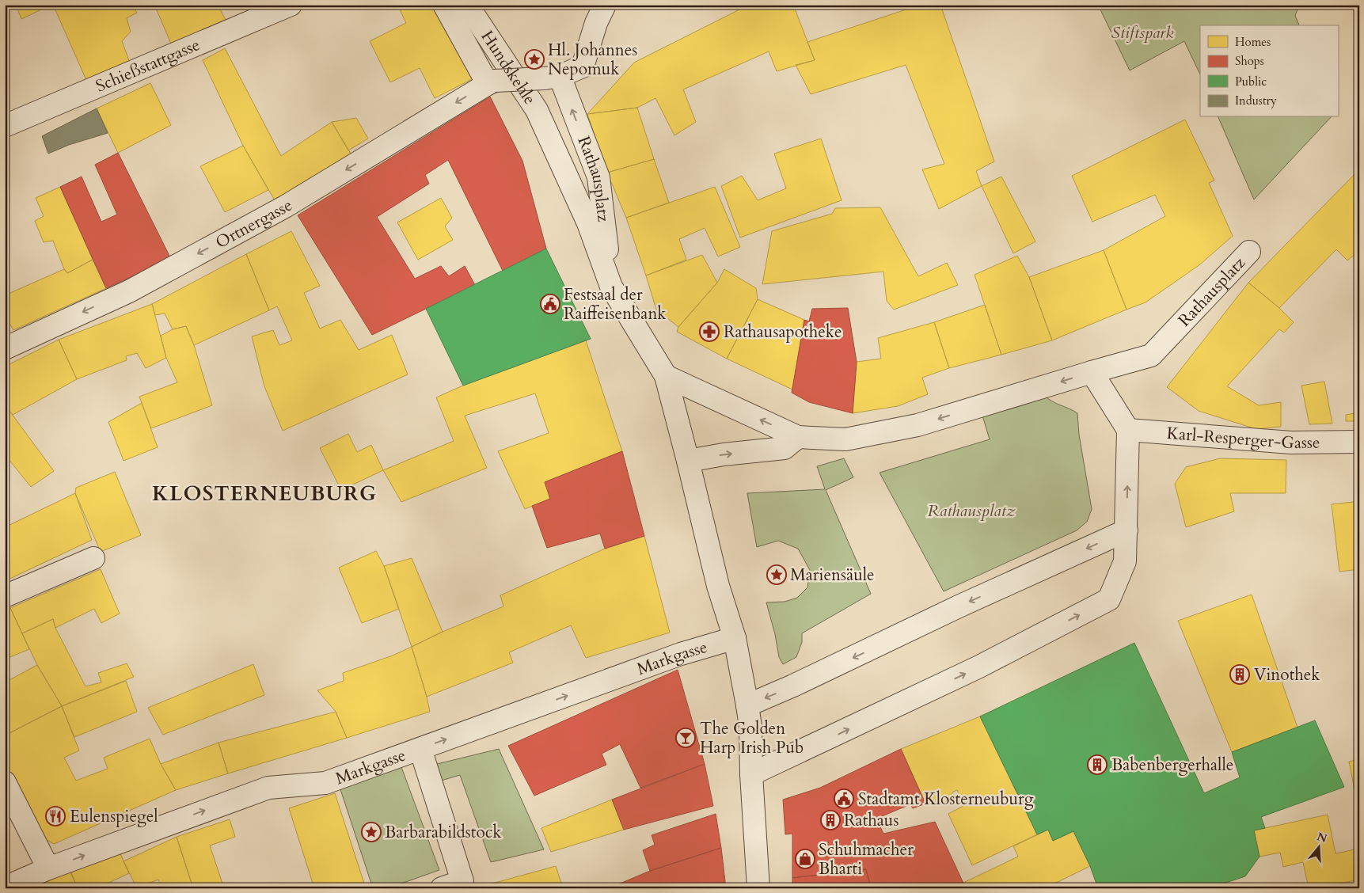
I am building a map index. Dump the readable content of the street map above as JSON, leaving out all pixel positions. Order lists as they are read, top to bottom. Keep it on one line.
{"streets":{"street":["Schießstattgasse","Hundskehle","Rathausplatz","Ortnergasse","Karl-Resperger-Gasse","Markgasse"]},"crossings":[["Hundskehle","Rathausplatz"],["Rathausplatz","Markgasse"]],"one_way":["Ortnergasse","Markgasse"],"districts":["KLOSTERNEUBURG"],"parks":["Stiftspark","Rathausplatz"],"places":{"place":["Hl. Johannes Nepomuk","Mariensäule","Barbarabildstock"],"public building":["Festsaal der Raiffeisenbank","Stadtamt Klosterneuburg"],"pharmacy":["Rathausapotheke"],"building":["Vinothek","Babenbergerhalle","Rathaus"],"bar":["The Golden Harp Irish Pub"],"restaurant":["Eulenspiegel"],"shop":["Schuhmacher Bharti"]},"legend":["Homes","Shops","Public","Industry"],"north":"top"}
